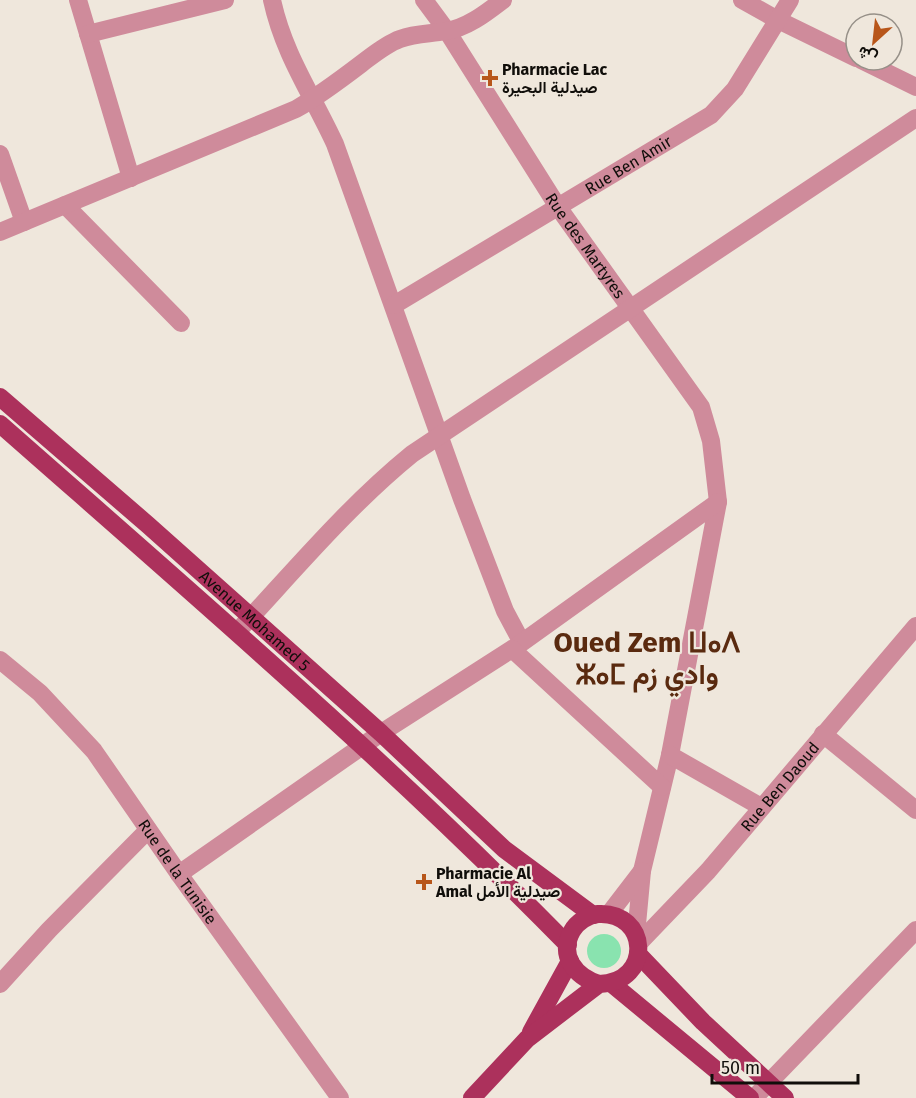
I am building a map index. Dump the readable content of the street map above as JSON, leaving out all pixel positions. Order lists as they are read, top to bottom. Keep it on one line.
{"streets":{"main road":["Avenue Mohamed 5"],"street":["Rue Ben Amir","Rue des Martyres","Rue Ben Daoud","Rue de la Tunisie"]},"crossings":[["Rue Ben Amir","Rue des Martyres"],["Rue des Martyres","Avenue Mohamed 5"],["Rue des Martyres","Rue Ben Daoud"],["Avenue Mohamed 5","Rue Ben Daoud"]],"districts":["Oued Zem ⵡⴰⴷ ⵣⴰⵎ وادي زم"],"places":{"health":["Pharmacie Lac صيدلية البحيرة","Pharmacie Al Amal صيدلية الأمل"]},"scale_bar":"50 m","north":"bottom left"}
